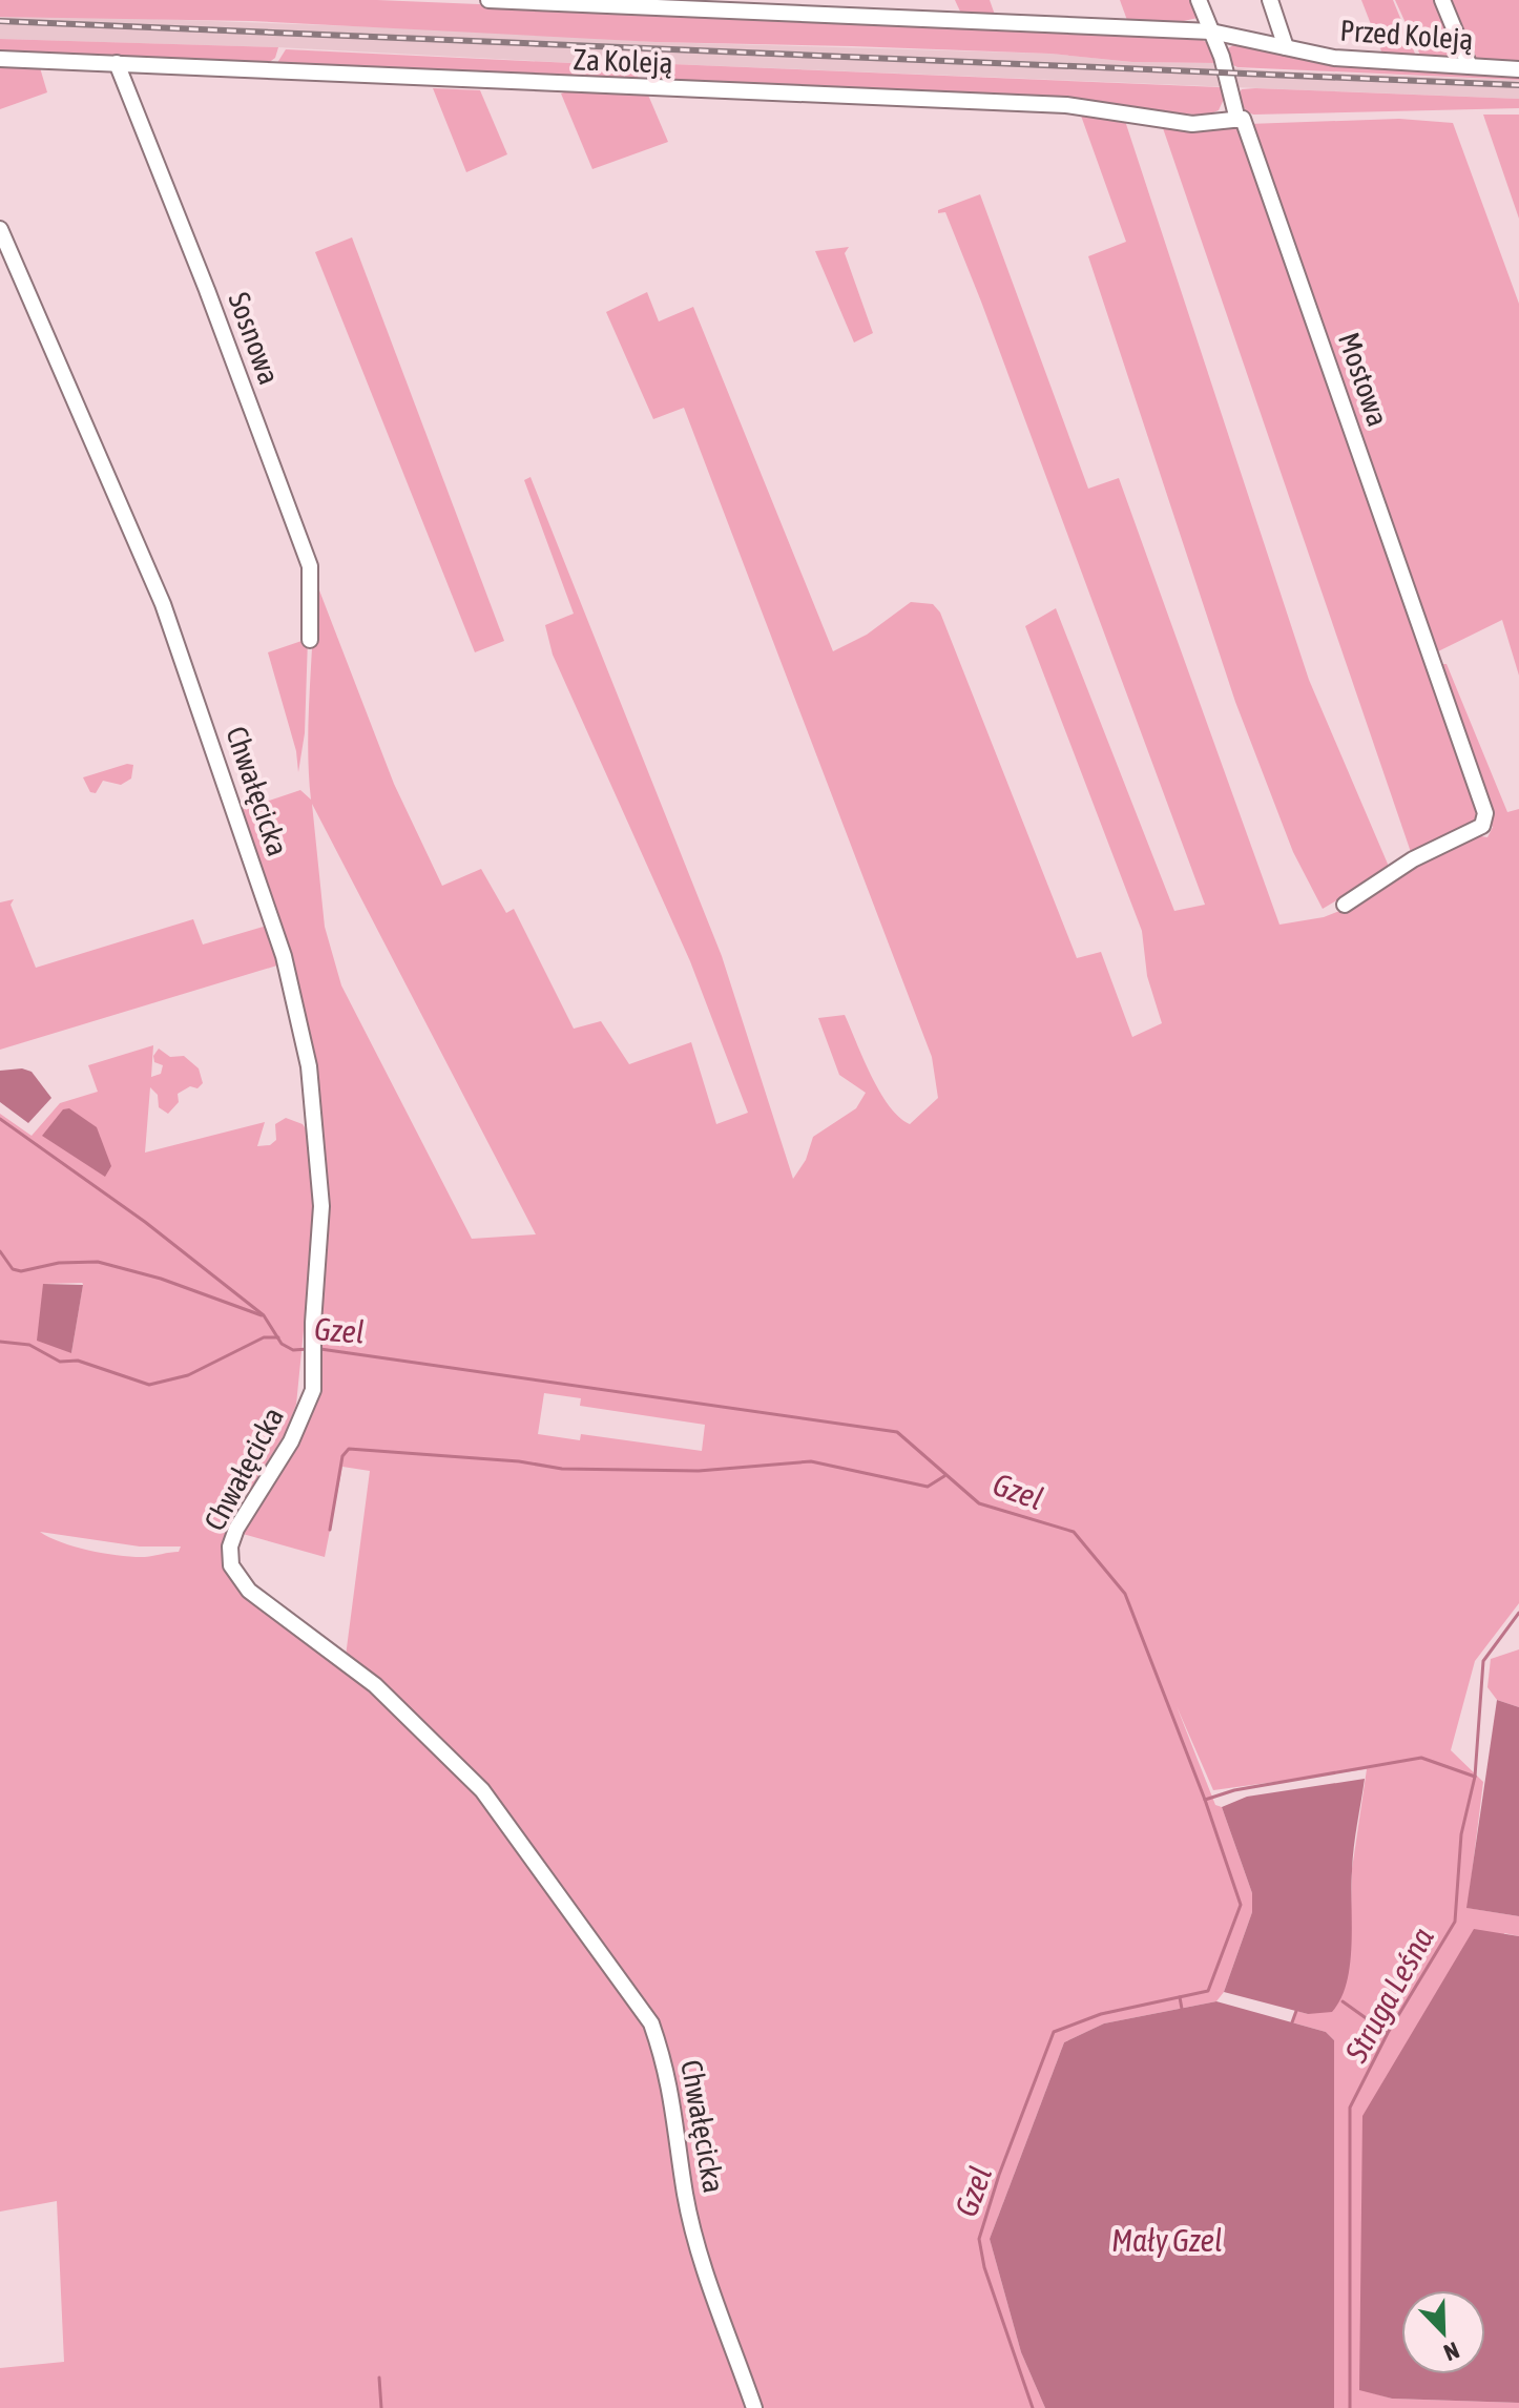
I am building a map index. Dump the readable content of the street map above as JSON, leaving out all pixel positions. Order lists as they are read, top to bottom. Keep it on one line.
{"streets":{"street":["Przed Koleją","Za Koleją","Sosnowa","Mostowa","Chwałęcicka"]},"crossings":[["Przed Koleją","Mostowa"],["Za Koleją","Sosnowa"],["Za Koleją","Mostowa"]],"water":["Gzel","Struga Leśna","Mały Gzel"],"north":"bottom right"}
